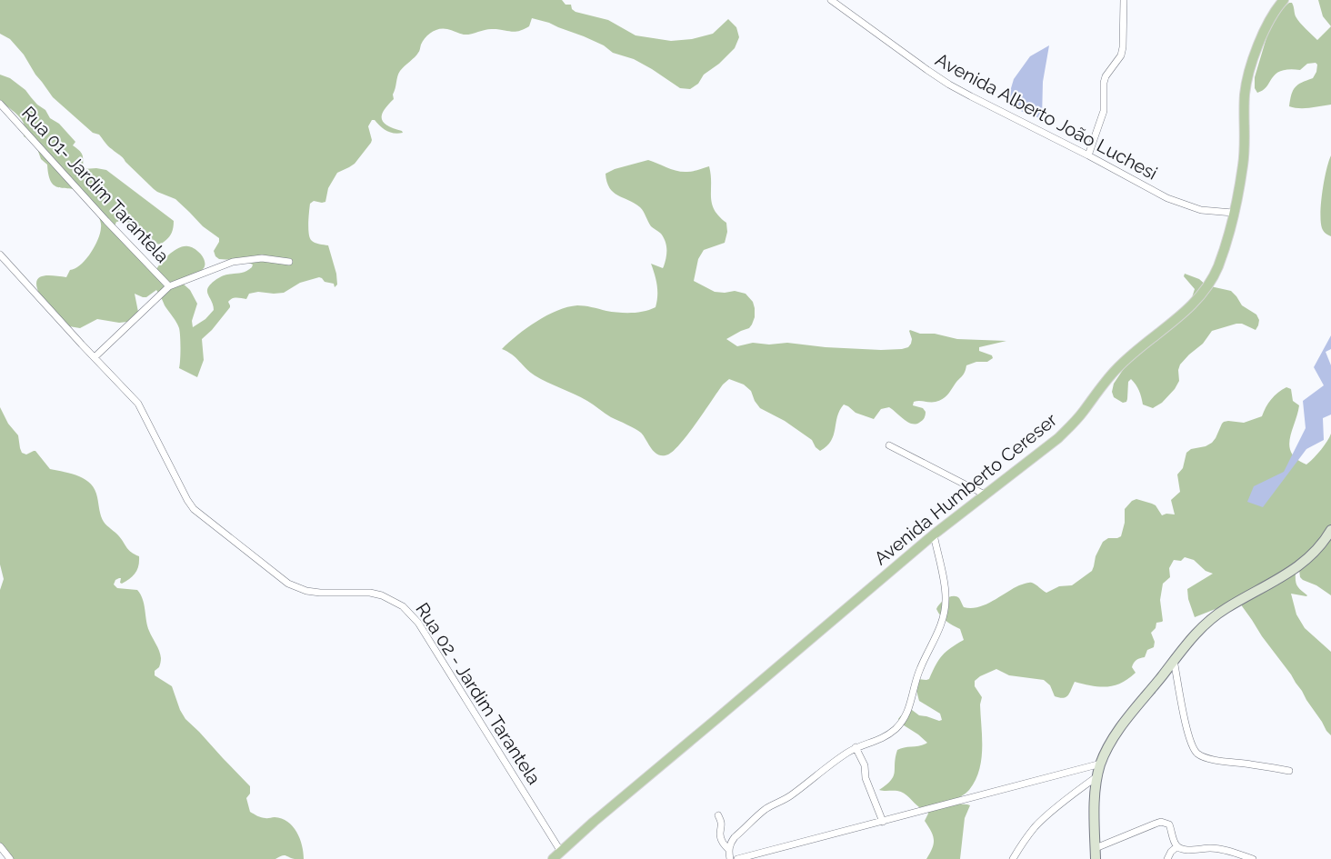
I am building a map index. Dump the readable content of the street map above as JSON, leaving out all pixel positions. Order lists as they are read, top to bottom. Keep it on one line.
{"streets":{"main road":["Avenida Humberto Cereser"],"street":["Avenida Alberto João Luchesi","Rua 01- Jardim Tarantela","Rua 02 - Jardim Tarantela"]},"crossings":[["Avenida Alberto João Luchesi","Avenida Humberto Cereser"],["Avenida Humberto Cereser","Rua 02 - Jardim Tarantela"]]}
